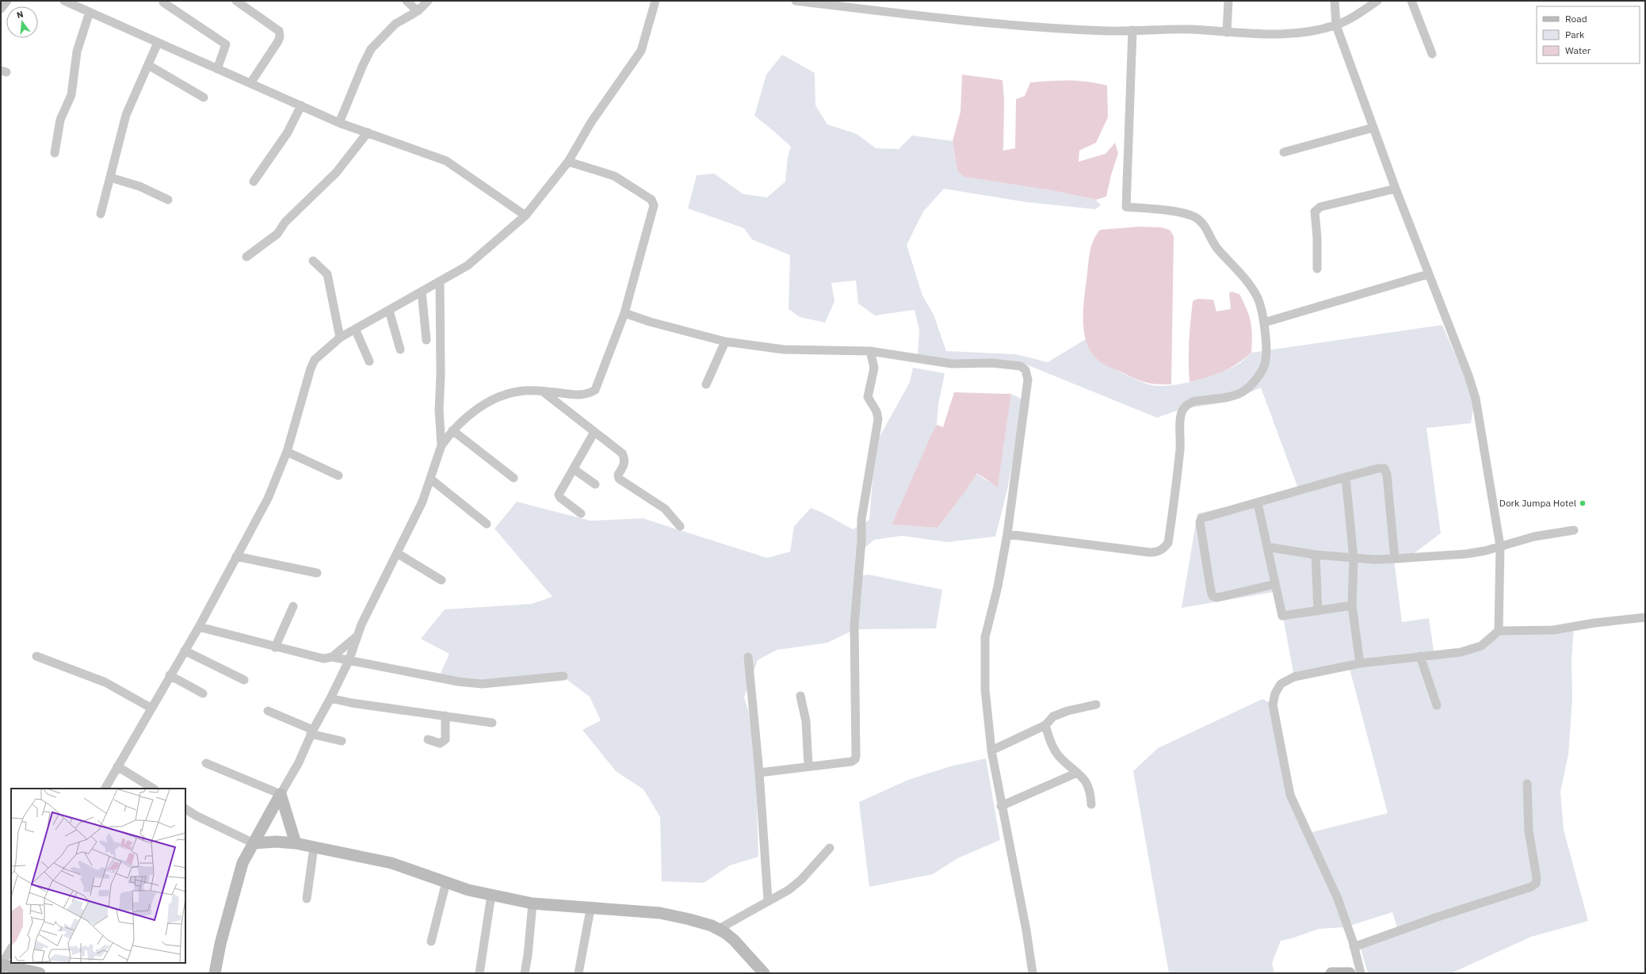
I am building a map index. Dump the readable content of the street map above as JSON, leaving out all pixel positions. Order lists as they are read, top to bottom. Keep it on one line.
{"places":["Dork Jumpa Hotel"],"legend":["Road","Park","Water"],"north":"top"}
